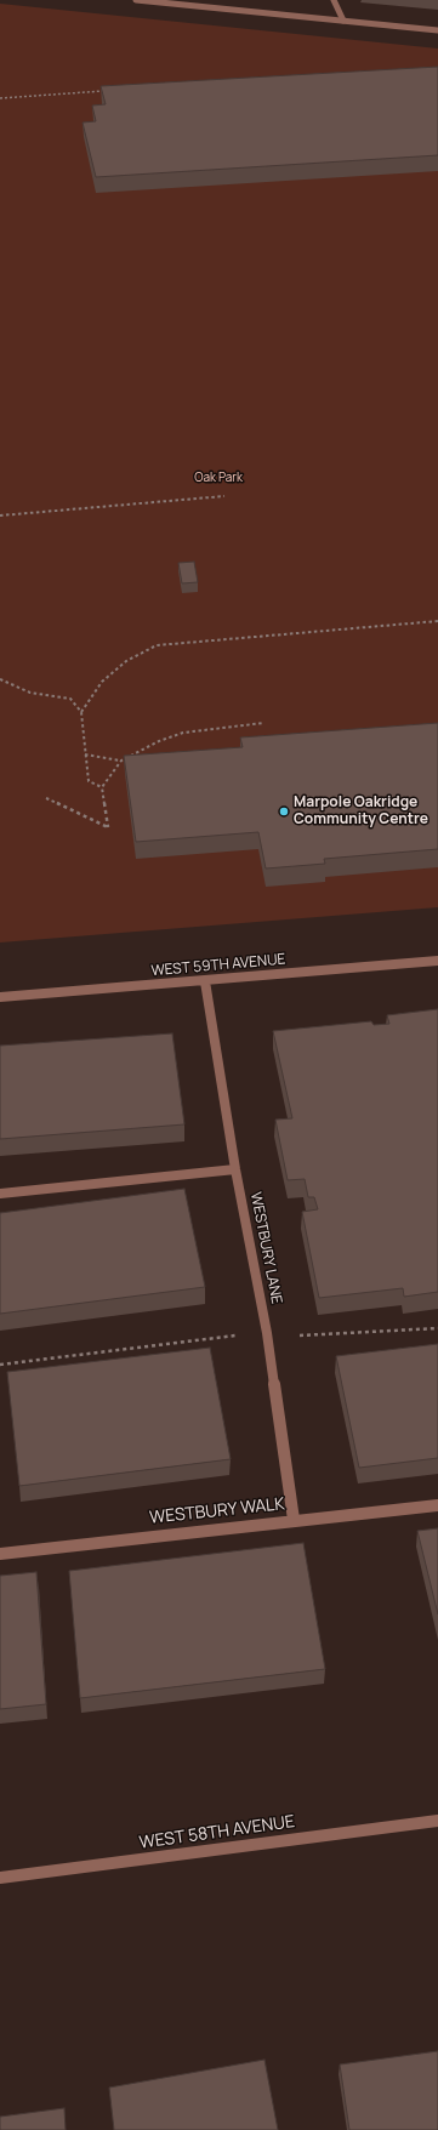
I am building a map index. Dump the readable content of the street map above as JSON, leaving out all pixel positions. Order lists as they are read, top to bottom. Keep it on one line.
{"streets":{"street":["WEST 59TH AVENUE","WESTBURY LANE","WESTBURY WALK","WEST 58TH AVENUE"]},"crossings":[["WEST 59TH AVENUE","WESTBURY LANE"],["WESTBURY LANE","WESTBURY WALK"]],"parks":["Oak Park"],"places":["Marpole Oakridge Community Centre"]}
